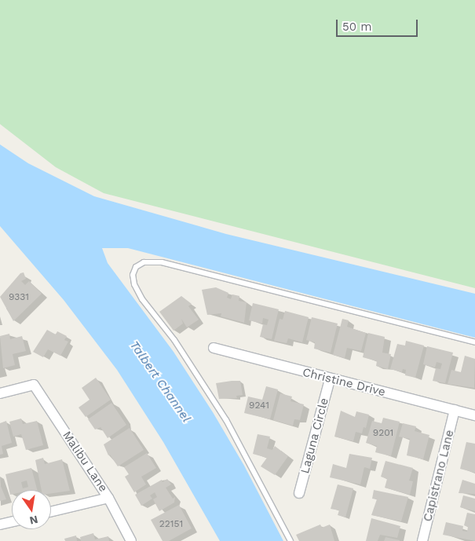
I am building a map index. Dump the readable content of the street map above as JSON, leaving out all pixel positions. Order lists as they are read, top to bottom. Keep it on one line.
{"streets":{"street":["Christine Drive","Laguna Circle","Malibu Lane","Capistrano Lane"]},"crossings":[["Christine Drive","Laguna Circle"],["Christine Drive","Capistrano Lane"]],"water":["Talbert Channel"],"house_numbers":["9331","9241","9201","22151"],"scale_bar":"50 m","north":"bottom"}
